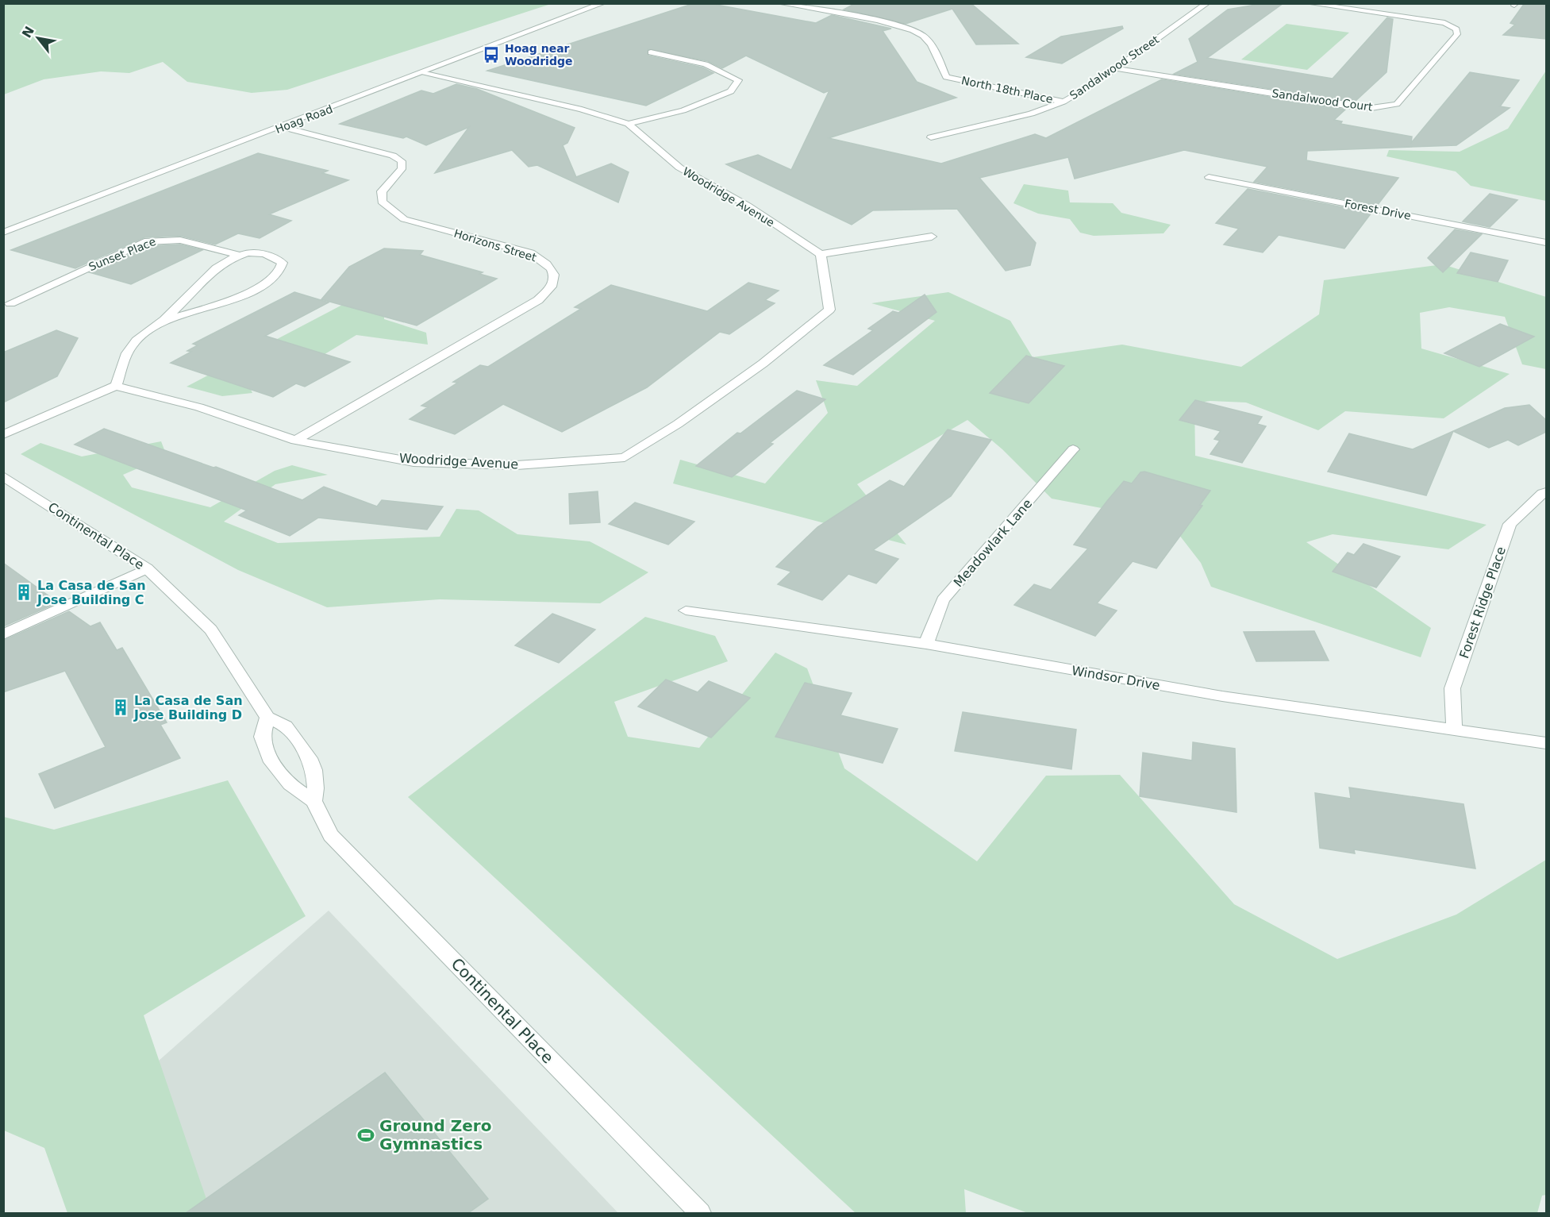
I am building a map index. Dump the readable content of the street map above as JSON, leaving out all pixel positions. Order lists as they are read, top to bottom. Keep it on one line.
{"streets":{"street":["Sandalwood Street","North 18th Place","Sandalwood Court","Hoag Road","Woodridge Avenue","Forest Drive","Horizons Street","Sunset Place","Continental Place","Meadowlark Lane","Forest Ridge Place","Windsor Drive"]},"crossings":[["Sandalwood Street","North 18th Place"],["Sandalwood Street","Sandalwood Court"],["Hoag Road","Woodridge Avenue"],["Hoag Road","Horizons Street"],["Woodridge Avenue","Horizons Street"],["Meadowlark Lane","Windsor Drive"],["Forest Ridge Place","Windsor Drive"]],"places":{"bus stop":["Hoag near Woodridge"],"building":["La Casa de San Jose Building C","La Casa de San Jose Building D"],"sports":["Ground Zero Gymnastics"]},"north":"top left"}
